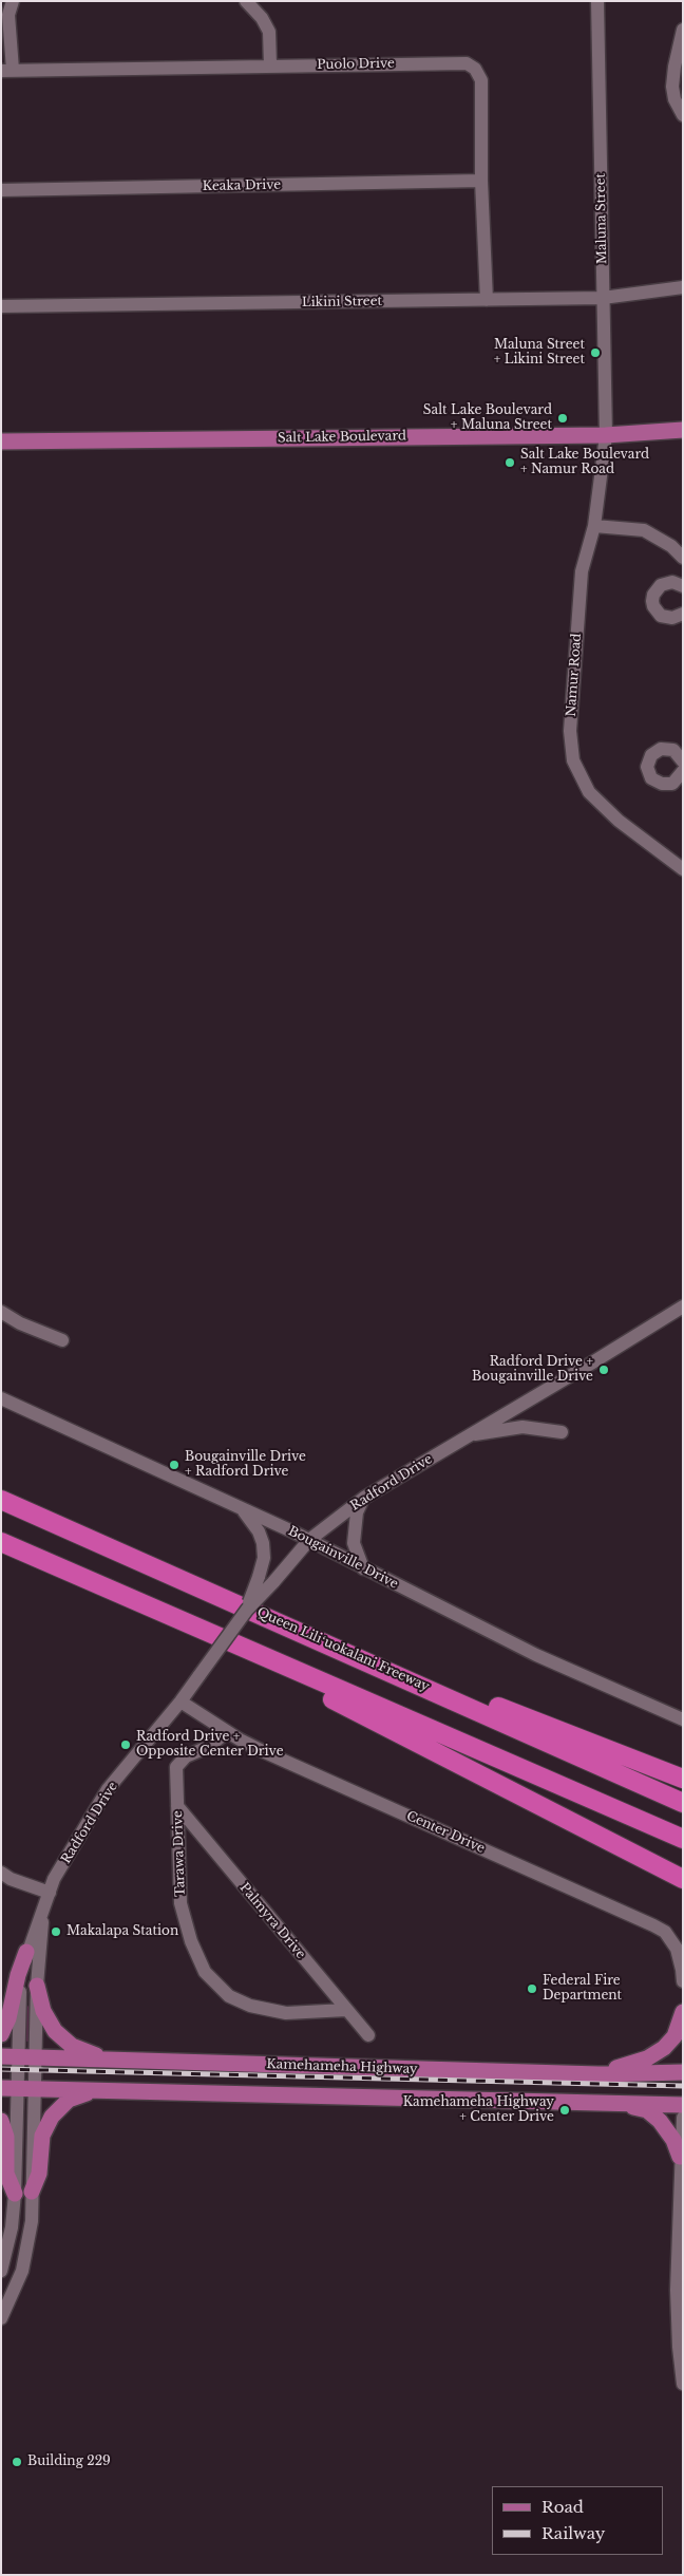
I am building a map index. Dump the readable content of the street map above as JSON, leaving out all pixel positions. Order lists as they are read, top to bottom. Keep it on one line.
{"streets":{"highway":["Queen Liliʻuokalani Freeway"],"main road":["Salt Lake Boulevard","Kamehameha Highway"],"street":["Puolo Drive","Keaka Drive","Maluna Street","Likini Street","Namur Road","Radford Drive","Bougainville Drive","Center Drive","Tarawa Drive","Palmyra Drive"]},"crossings":[["Puolo Drive","Keaka Drive"],["Puolo Drive","Likini Street"],["Maluna Street","Likini Street"],["Maluna Street","Salt Lake Boulevard"],["Maluna Street","Namur Road"],["Salt Lake Boulevard","Namur Road"],["Radford Drive","Bougainville Drive"],["Radford Drive","Center Drive"],["Radford Drive","Kamehameha Highway"],["Center Drive","Tarawa Drive"],["Tarawa Drive","Palmyra Drive"]],"places":["Maluna Street + Likini Street","Salt Lake Boulevard + Maluna Street","Salt Lake Boulevard + Namur Road","Radford Drive + Bougainville Drive","Bougainville Drive + Radford Drive","Radford Drive + Opposite Center Drive","Makalapa Station","Federal Fire Department","Kamehameha Highway + Center Drive","Building 229"],"legend":["Road","Railway"]}
